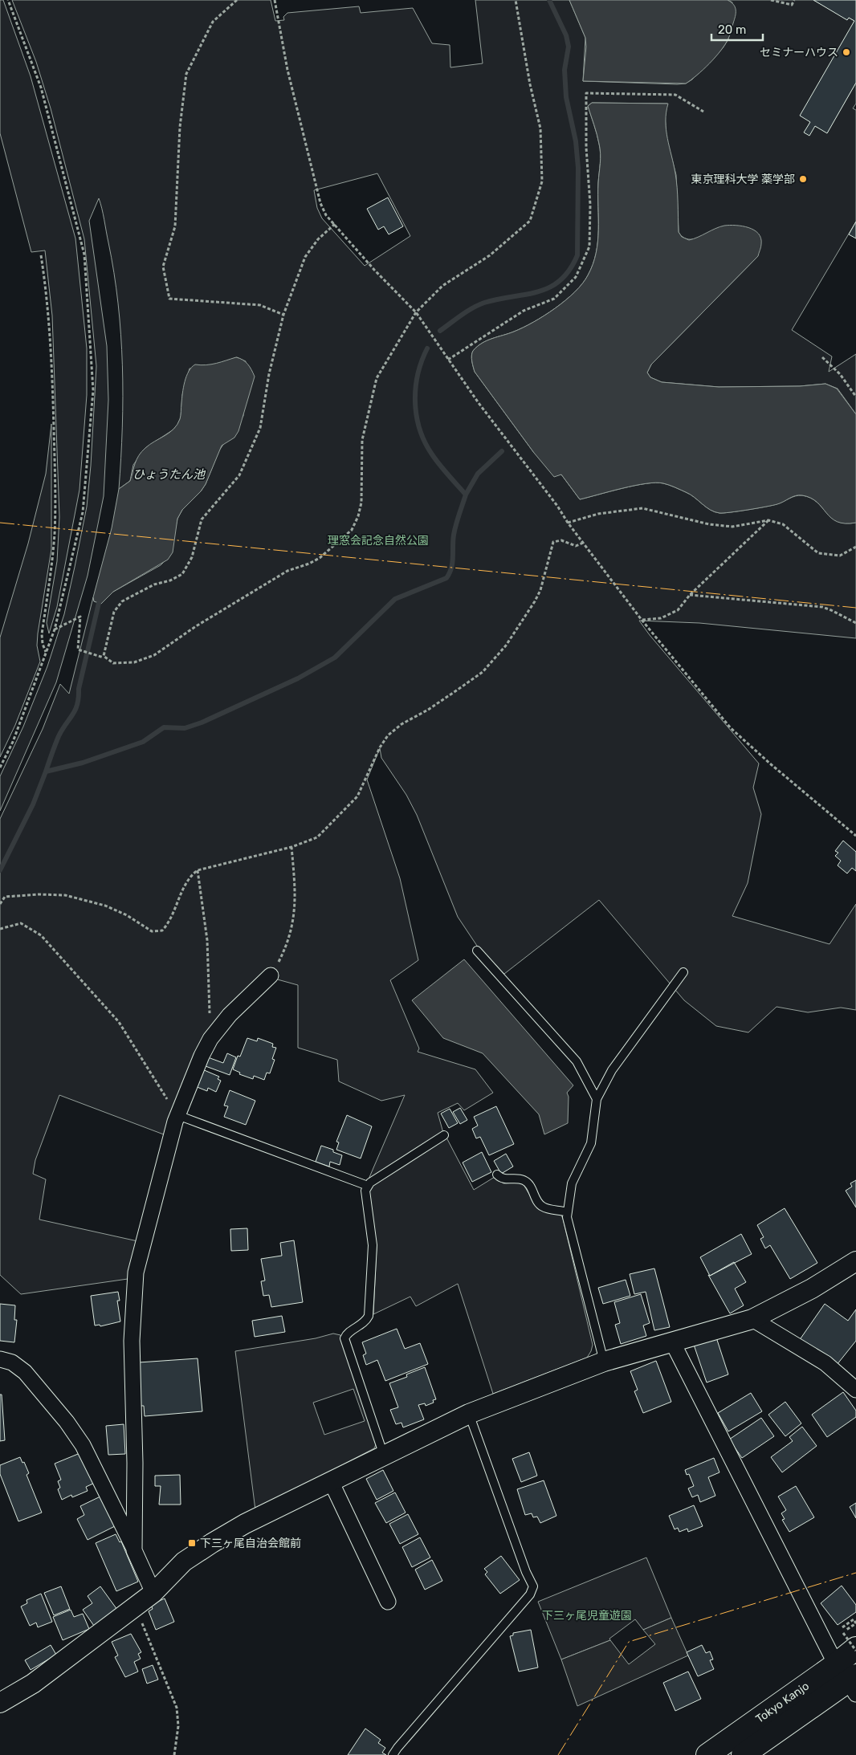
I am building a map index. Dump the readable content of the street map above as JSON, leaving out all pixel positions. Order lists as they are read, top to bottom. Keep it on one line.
{"streets":{"highway":["Tokyo Kanjo"]},"water":["ひょうたん池"],"parks":["理窓会記念自然公園","下三ヶ尾児童遊園"],"places":{"other":["セミナーハウス","東京理科大学 薬学部"],"transit":["下三ヶ尾自治会館前"]},"scale_bar":"20 m"}
